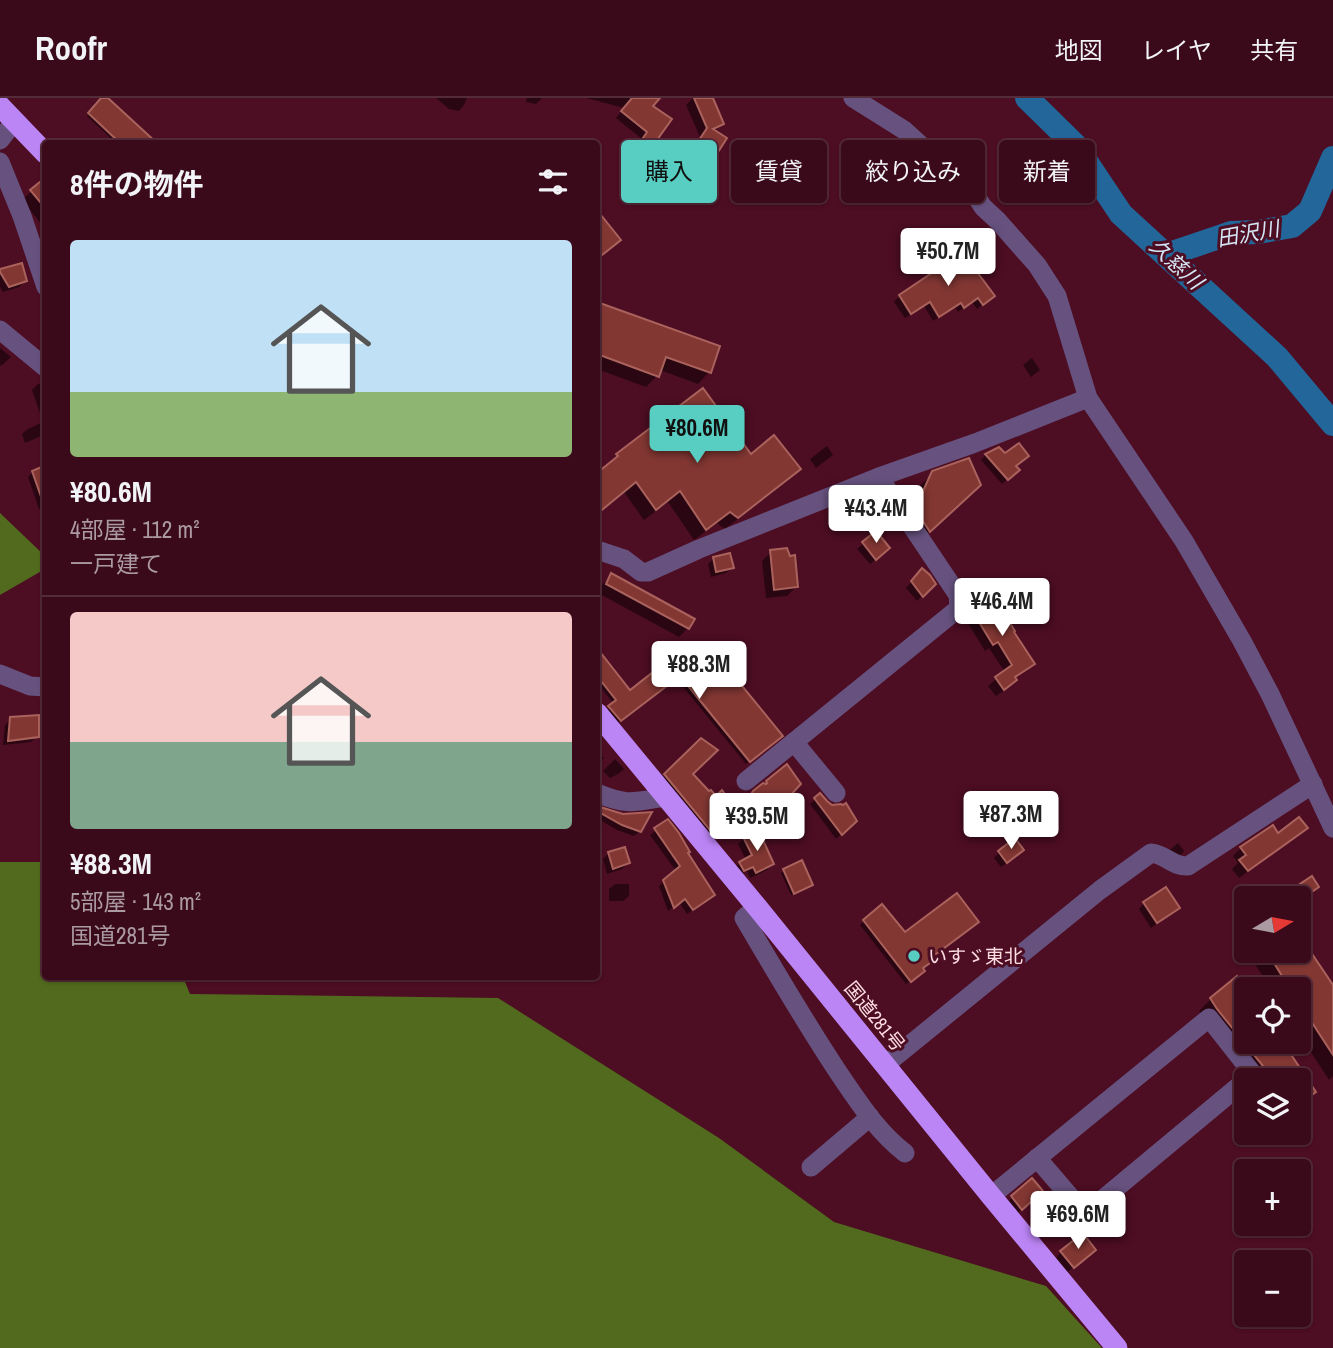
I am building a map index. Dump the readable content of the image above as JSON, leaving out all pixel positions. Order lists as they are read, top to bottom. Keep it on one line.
{"streets":{"highway":["国道281号"]},"water":["田沢川","久慈川"],"places":["いすゞ東北"],"north":"right","page":{"header":"Roofr","nav":["地図","レイヤ","共有"],"chip":["購入","賃貸","絞り込み","新着"],"heading":"8件の物件","list":[{"name":"¥80.6M","note":"4部屋 · 112 m² · 一戸建て"},{"name":"¥88.3M","note":"5部屋 · 143 m² · 国道281号"}],"price":["¥50.7M","¥80.6M","¥43.4M","¥46.4M","¥88.3M","¥87.3M","¥39.5M","¥69.6M"],"map_buttons":["+","−"]}}
